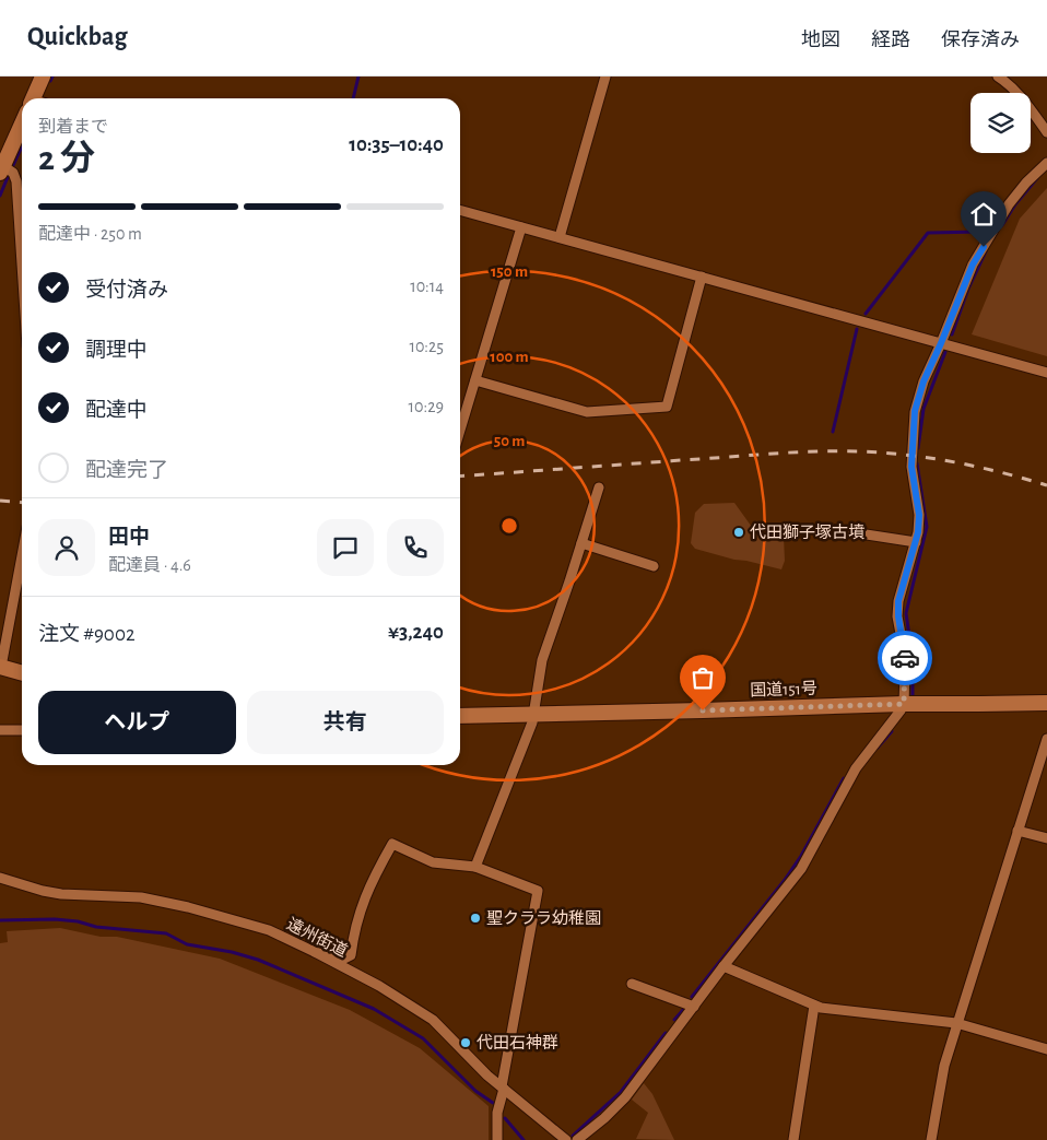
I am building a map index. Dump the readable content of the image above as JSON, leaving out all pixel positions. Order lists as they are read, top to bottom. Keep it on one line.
{"streets":{"highway":["国道151号"],"street":["遠州街道"]},"places":["代田獅子塚古墳","聖クララ幼稚園","代田石神群"],"page":{"header":"Quickbag","nav":["地図","経路","保存済み"],"heading":["2 分","到着まで","10:35–10:40"],"panel":["田中","配達員 · 4.6","注文 #9002","¥3,240"],"bar":"配達中 · 250 m","list":[["受付済み","10:14"],["調理中","10:25"],["配達中","10:29"],"配達完了"],"buttons":["ヘルプ","共有"]},"rings":["150 m","100 m","50 m"]}
